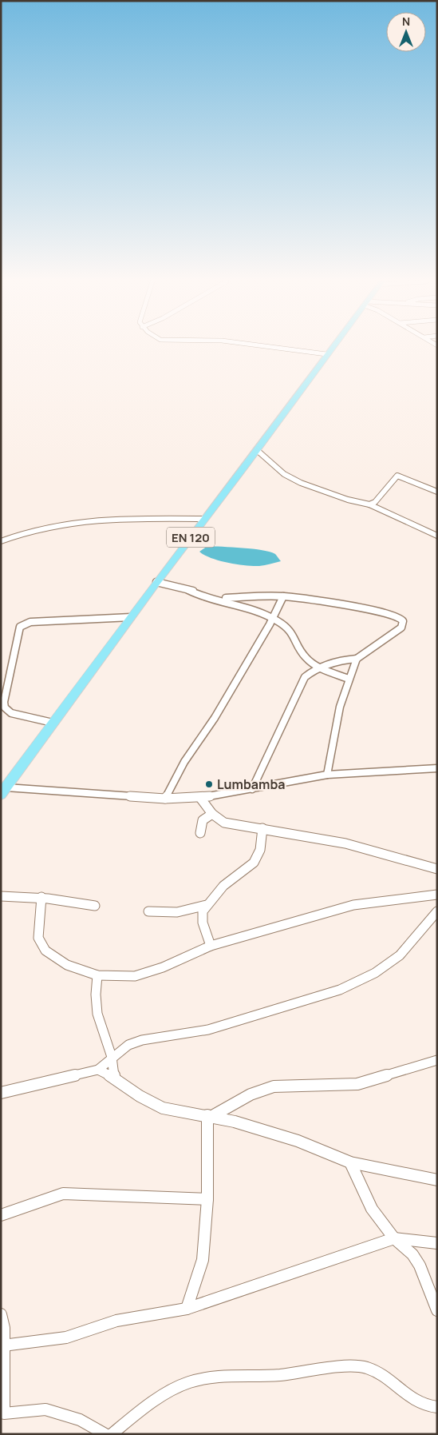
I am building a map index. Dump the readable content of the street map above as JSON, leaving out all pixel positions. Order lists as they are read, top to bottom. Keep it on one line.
{"streets":{"main road":["EN 120"]},"places":["Lumbamba"],"north":"top"}
